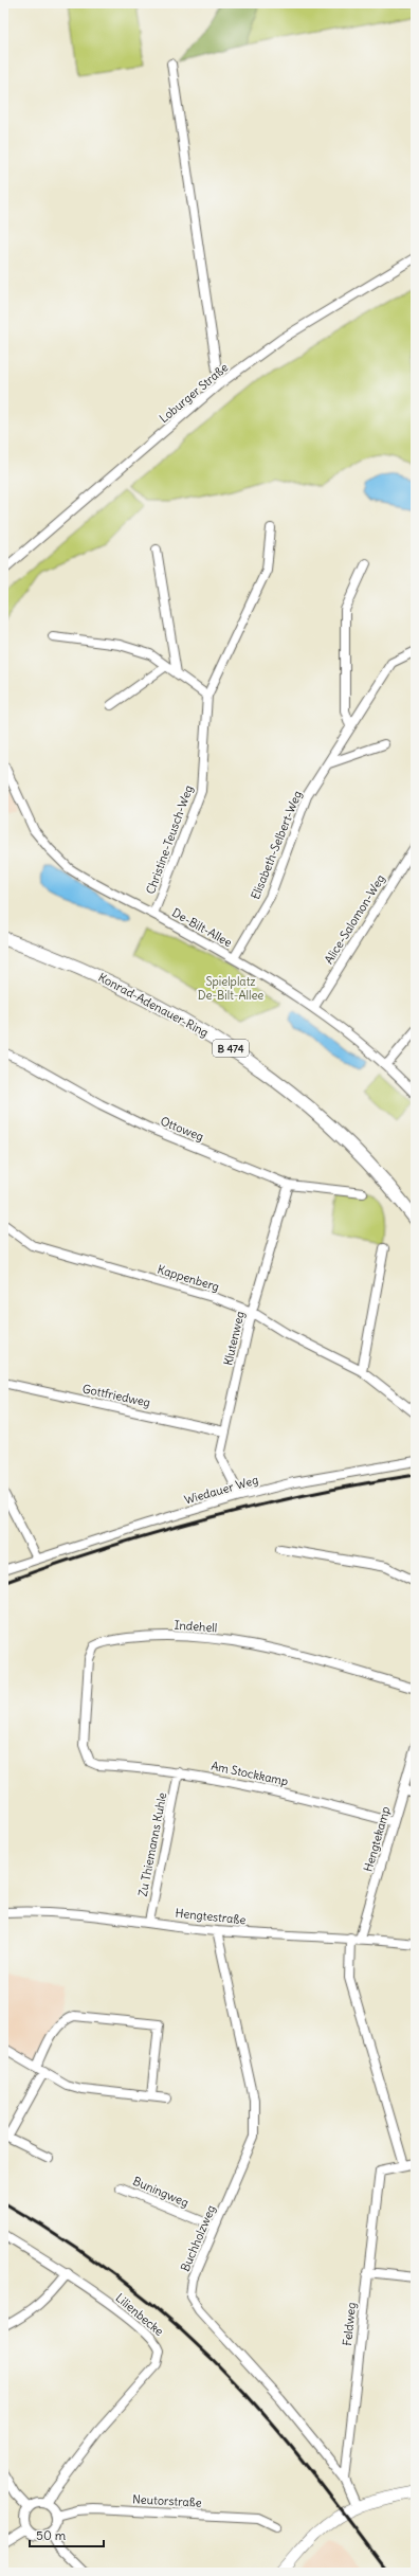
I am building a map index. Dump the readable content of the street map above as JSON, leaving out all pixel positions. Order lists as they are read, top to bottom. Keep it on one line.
{"streets":{"main road":["Konrad-Adenauer-Ring","B 474"],"street":["Loburger Straße","Christine-Teusch-Weg","Elisabeth-Selbert-Weg","Alice-Salomon-Weg","De-Bilt-Allee","Ottoweg","Kappenberg","Klutenweg","Gottfriedweg","Wiedauer Weg","Indehell","Am Stockkamp","Hengtekamp","Zu Thiemanns Kuhle","Hengtestraße","Buningweg","Buchholzweg","Lilienbecke","Feldweg","Neutorstraße"]},"crossings":[["Christine-Teusch-Weg","De-Bilt-Allee"],["Elisabeth-Selbert-Weg","De-Bilt-Allee"],["Alice-Salomon-Weg","De-Bilt-Allee"],["Ottoweg","Klutenweg"],["Kappenberg","Klutenweg"],["Klutenweg","Gottfriedweg"],["Klutenweg","Wiedauer Weg"],["Indehell","Am Stockkamp"],["Am Stockkamp","Hengtekamp"],["Am Stockkamp","Zu Thiemanns Kuhle"],["Hengtekamp","Hengtestraße"],["Zu Thiemanns Kuhle","Hengtestraße"],["Hengtestraße","Buchholzweg"],["Buningweg","Buchholzweg"],["Buchholzweg","Feldweg"],["Lilienbecke","Neutorstraße"]],"parks":["Spielplatz De-Bilt-Allee"],"scale_bar":"50 m"}
